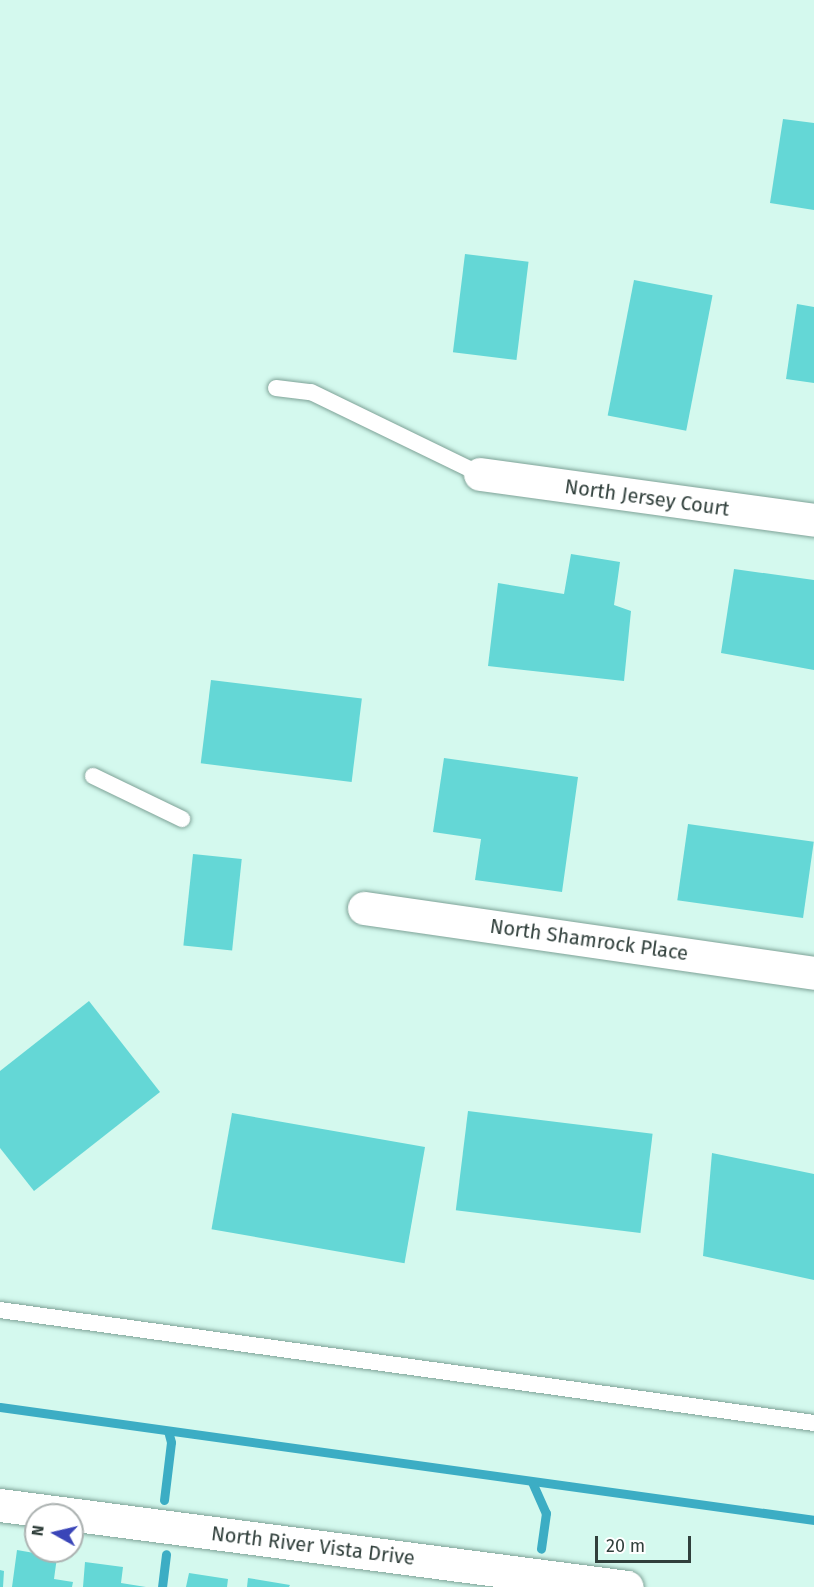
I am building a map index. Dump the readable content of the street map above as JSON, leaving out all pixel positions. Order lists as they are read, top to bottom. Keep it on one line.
{"streets":{"street":["North Jersey Court","North Shamrock Place","North River Vista Drive"]},"scale_bar":"20 m","north":"left"}
